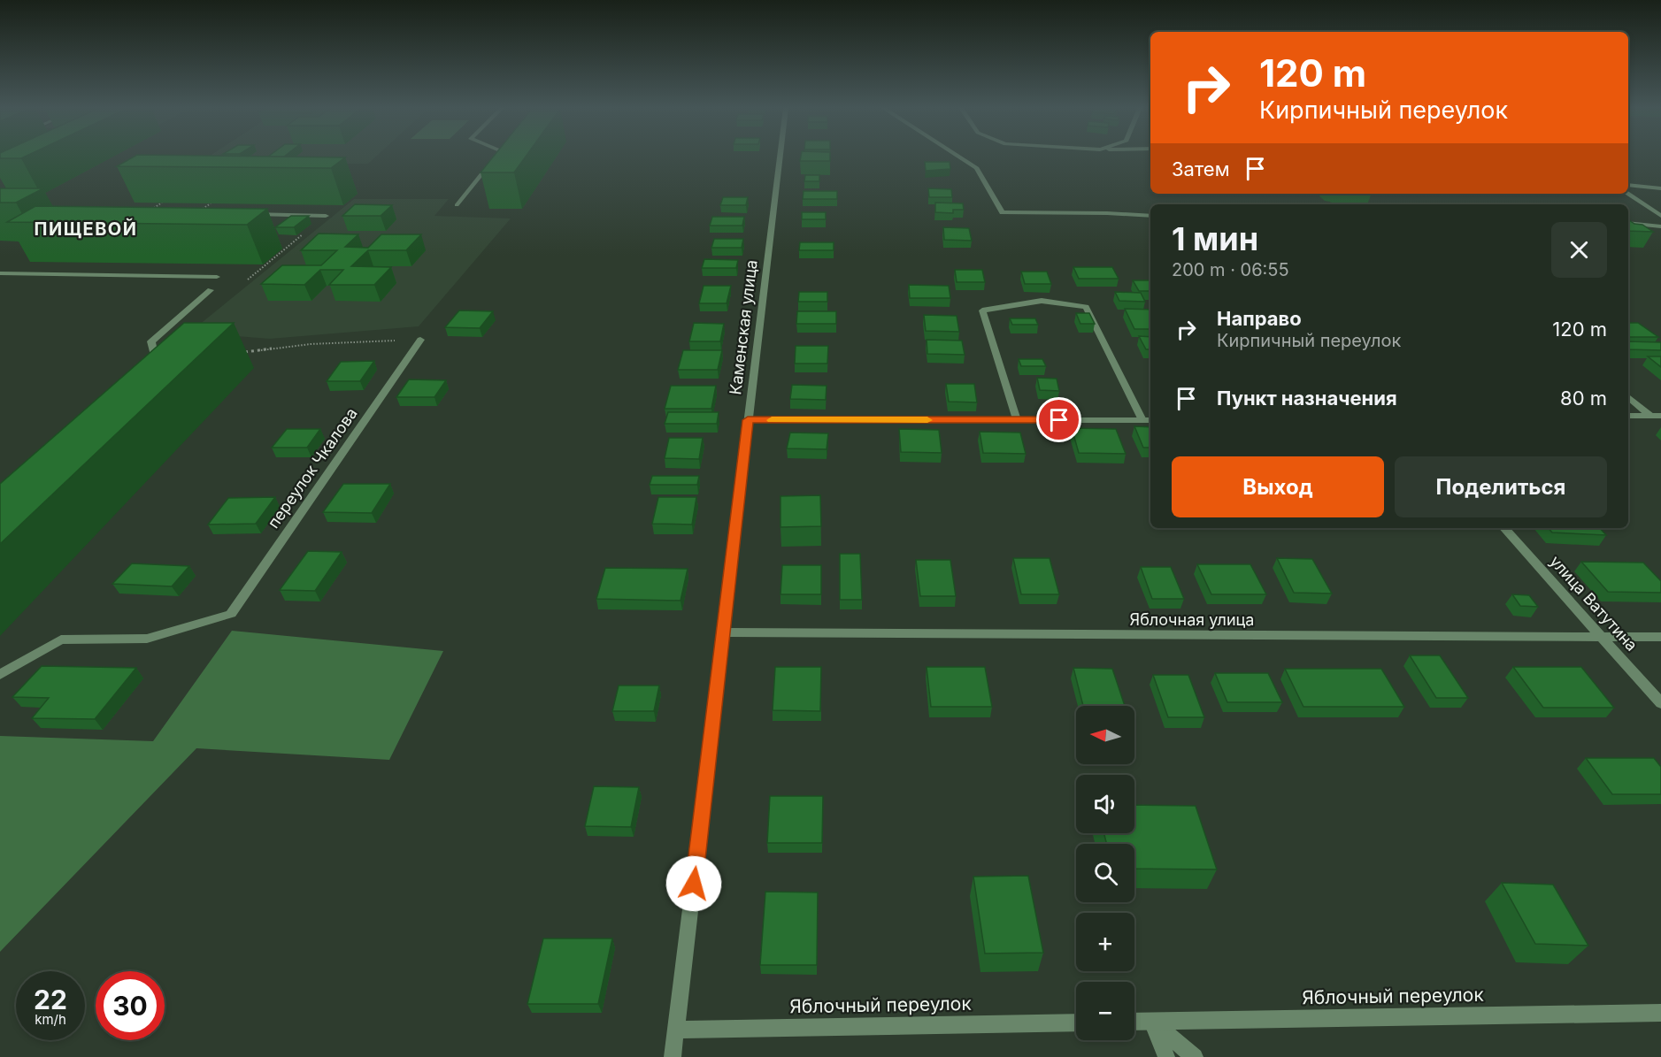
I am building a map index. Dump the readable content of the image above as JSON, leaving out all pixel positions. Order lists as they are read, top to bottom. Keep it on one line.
{"streets":{"street":["Каменская улица","переулок Чкалова","улица Ватутина","Яблочная улица","Яблочный переулок"]},"crossings":[["Каменская улица","Яблочная улица"],["Каменская улица","Яблочный переулок"],["улица Ватутина","Яблочная улица"]],"districts":["ПИЩЕВОЙ"],"north":"left","page":{"turn":["120 m","Кирпичный переулок"],"then":"Затем","heading":["1 мин","200 m · 06:55"],"list":[{"name":"Направо","note":"Кирпичный переулок","value":"120 m"},{"name":"Пункт назначения","value":"80 m"}],"buttons":["Выход","Поделиться"],"map_buttons":["+","−"],"speed":"22 km/h","limit":"30"}}
